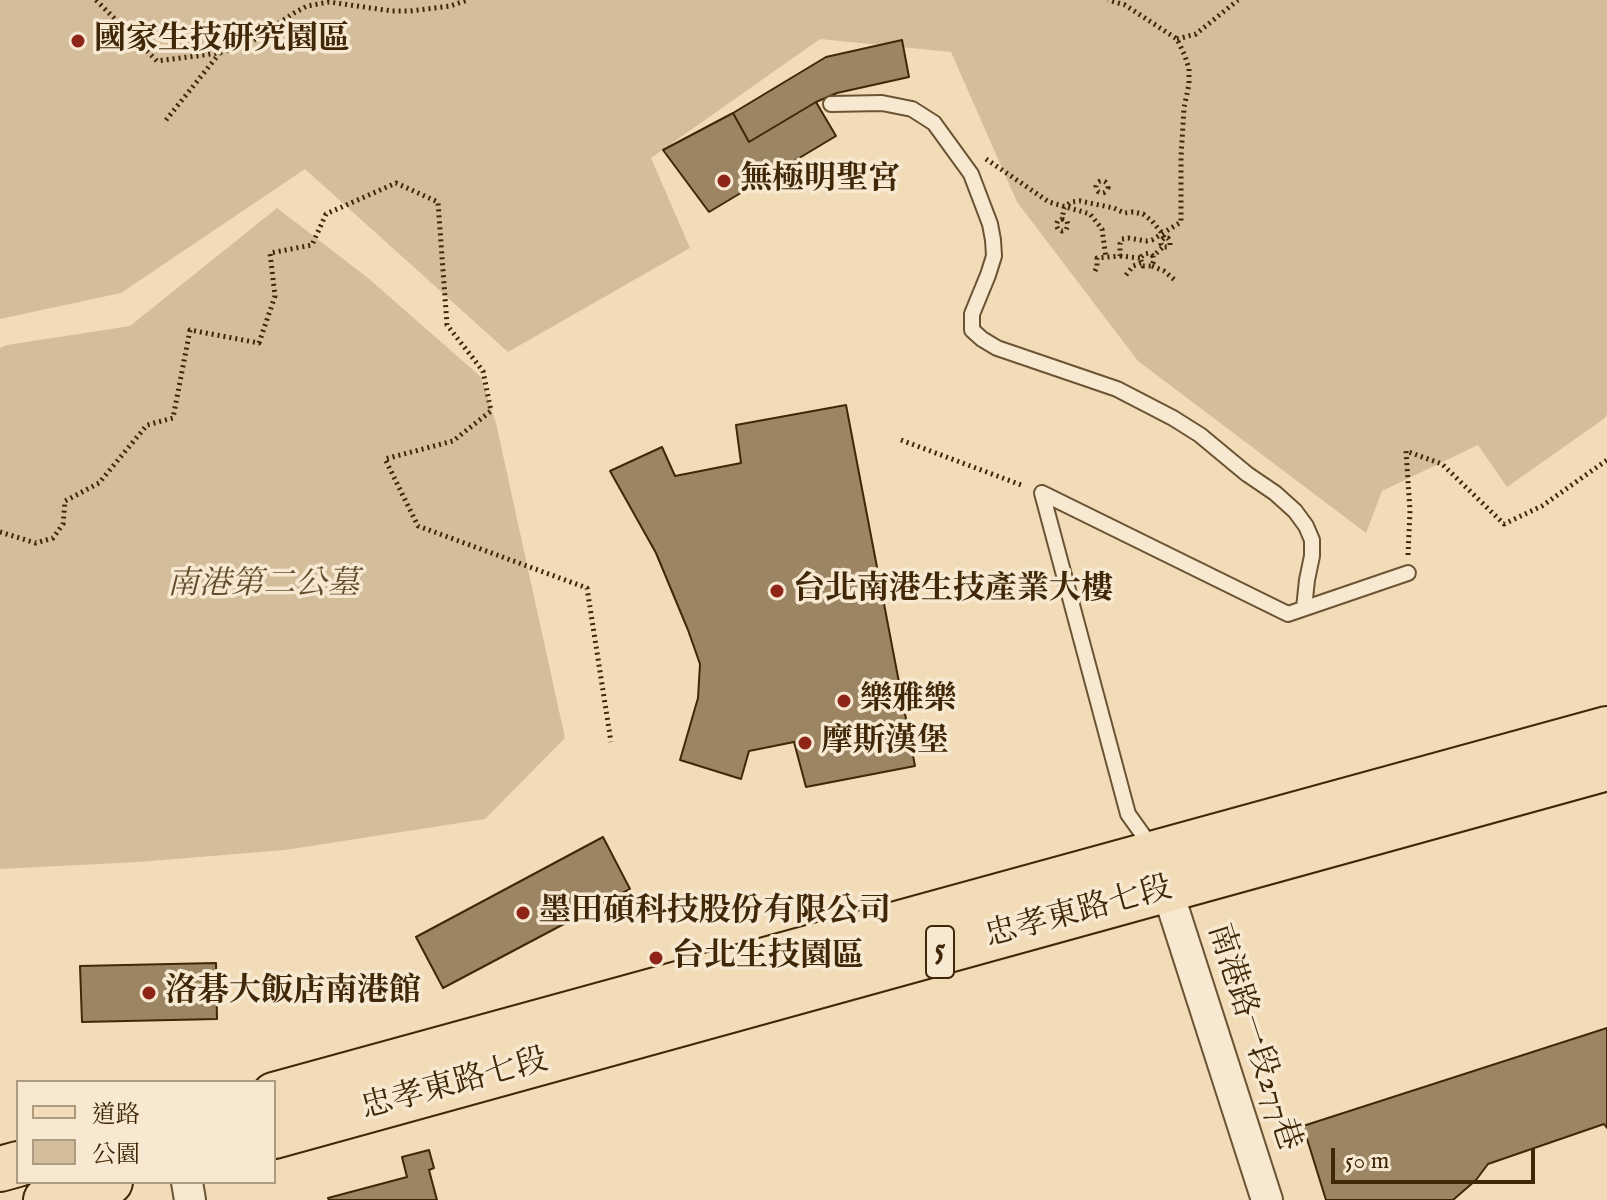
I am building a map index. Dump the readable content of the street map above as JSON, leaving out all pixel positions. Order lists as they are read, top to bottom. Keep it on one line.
{"streets":{"main road":["忠孝東路七段","5"],"street":["南港路一段277巷"]},"crossings":[["忠孝東路七段","南港路一段277巷"]],"parks":["南港第二公墓"],"places":["國家生技研究園區","無極明聖宮","台北南港生技產業大樓","樂雅樂","摩斯漢堡","墨田碩科技股份有限公司","台北生技園區","洛碁大飯店南港館"],"legend":["道路","公園"],"scale_bar":"50 m"}
